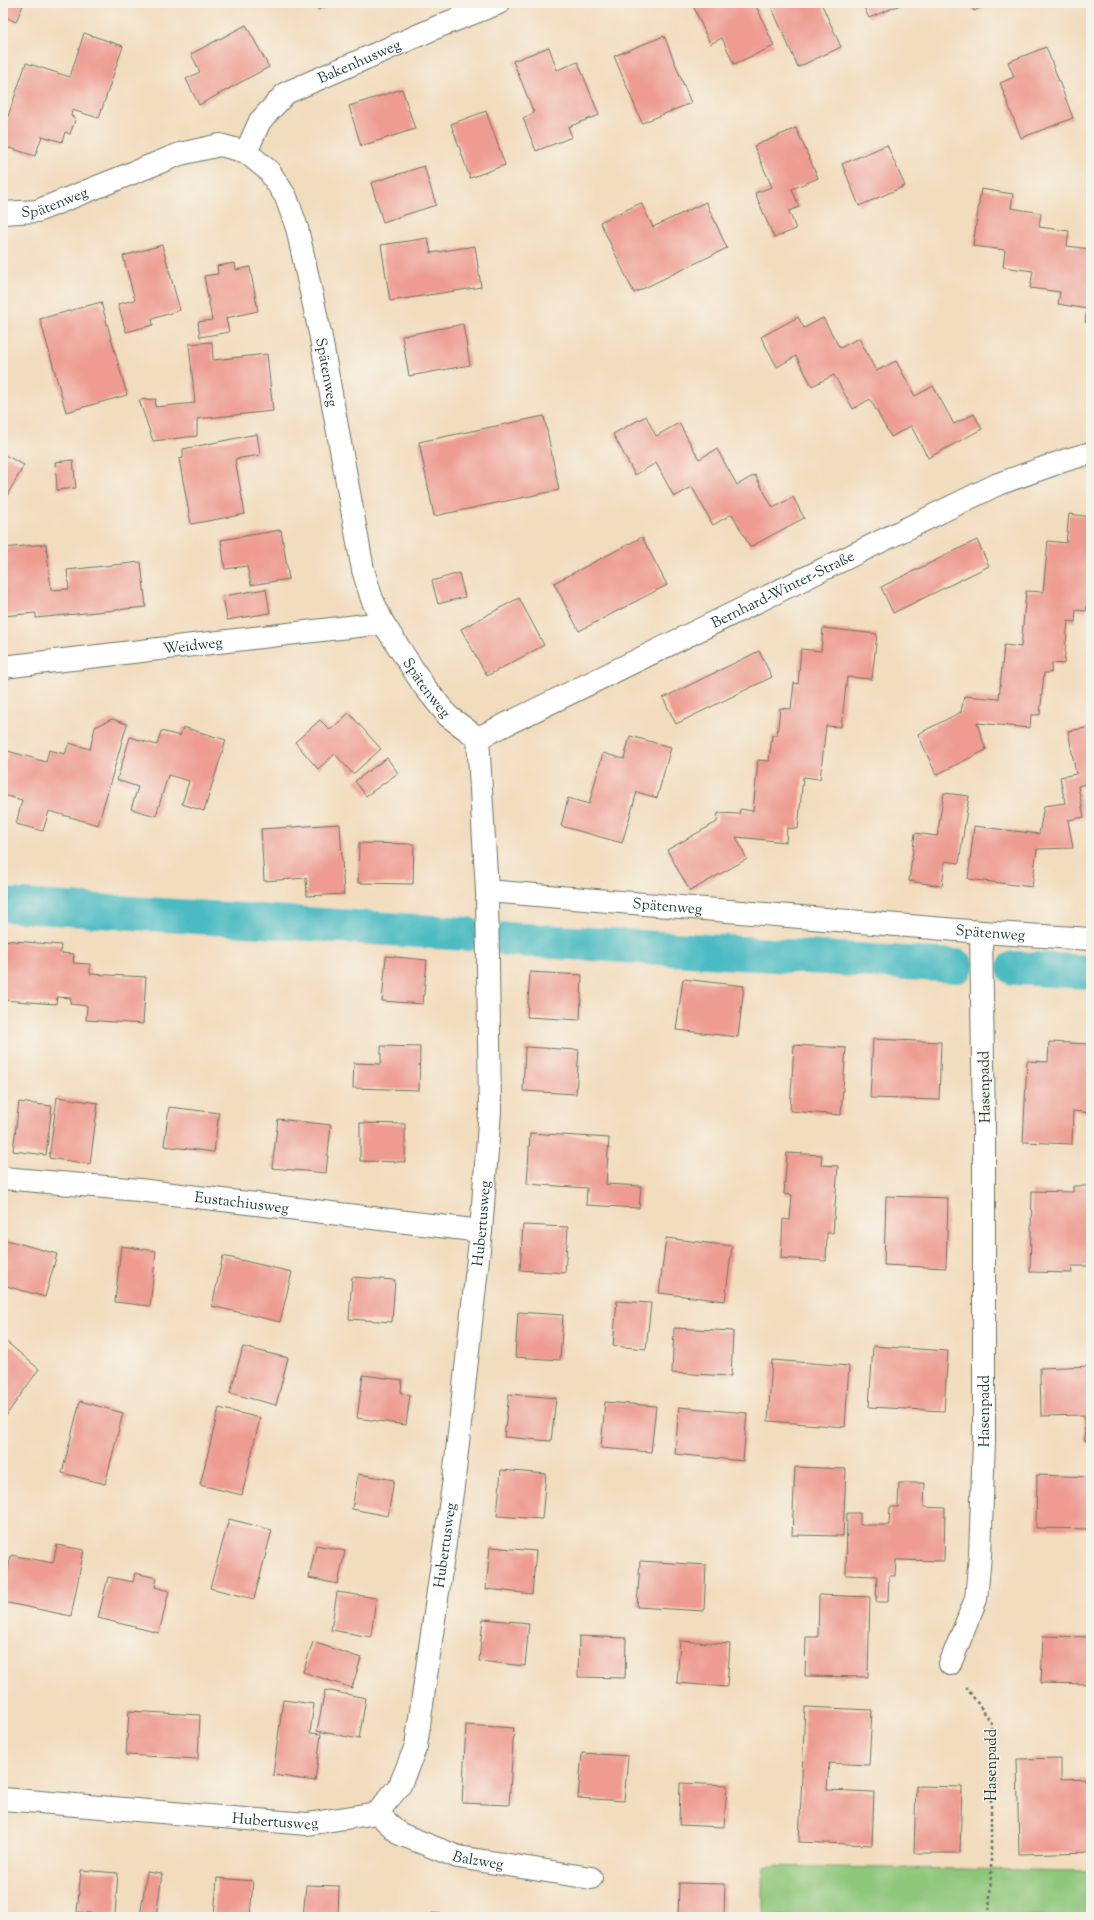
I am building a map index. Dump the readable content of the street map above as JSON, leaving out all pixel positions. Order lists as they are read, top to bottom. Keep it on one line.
{"streets":{"street":["Bakenhusweg","Spätenweg","Bernhard-Winter-Straße","Weidweg","Hasenpadd","Eustachiusweg","Hubertusweg","Balzweg"]},"crossings":[["Bakenhusweg","Spätenweg"],["Spätenweg","Bernhard-Winter-Straße"],["Spätenweg","Weidweg"],["Spätenweg","Hasenpadd"],["Spätenweg","Hubertusweg"],["Eustachiusweg","Hubertusweg"],["Hubertusweg","Balzweg"]]}
